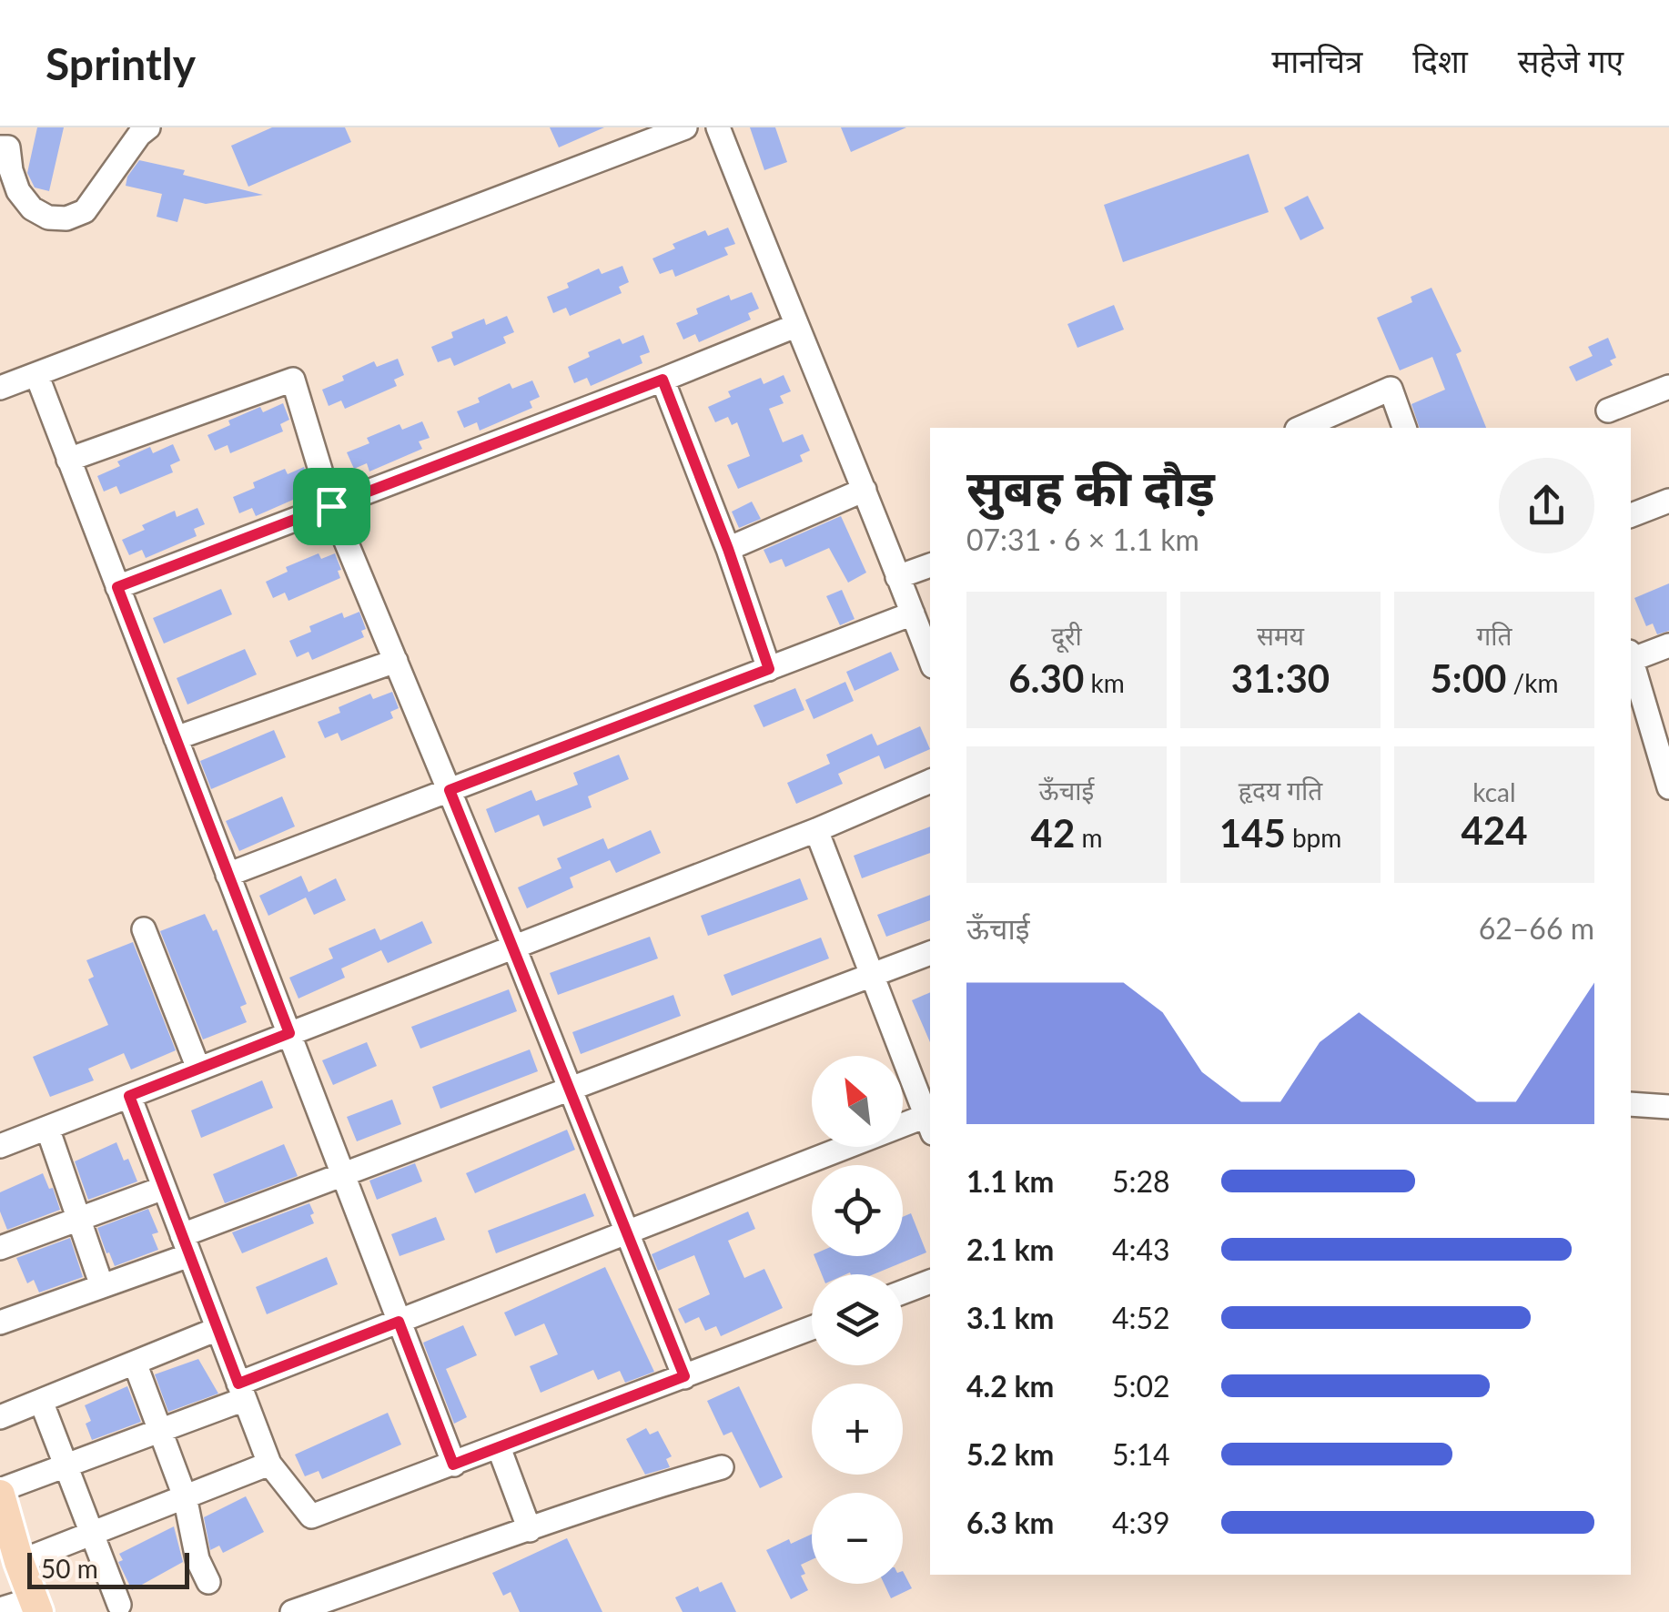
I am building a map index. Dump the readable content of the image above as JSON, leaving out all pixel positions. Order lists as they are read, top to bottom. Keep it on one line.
{"scale_bar":"50 m","north":"top left","page":{"header":"Sprintly","nav":["मानचित्र","दिशा","सहेजे गए"],"heading":["सुबह की दौड़","07:31 · 6 × 1.1 km"],"stats":[["दूरी","6.30 km"],["समय","31:30"],["गति","5:00 /km"],["ऊँचाई","42 m"],["हृदय गति","145 bpm"],["kcal","424"]],"chart":["ऊँचाई","62–66 m"],"map_buttons":["+","−"],"list":[{"name":"1.1 km","note":"5:28"},{"name":"2.1 km","note":"4:43"},{"name":"3.1 km","note":"4:52"},{"name":"4.2 km","note":"5:02"},{"name":"5.2 km","note":"5:14"},{"name":"6.3 km","note":"4:39"}],"scale":"50 m"}}
